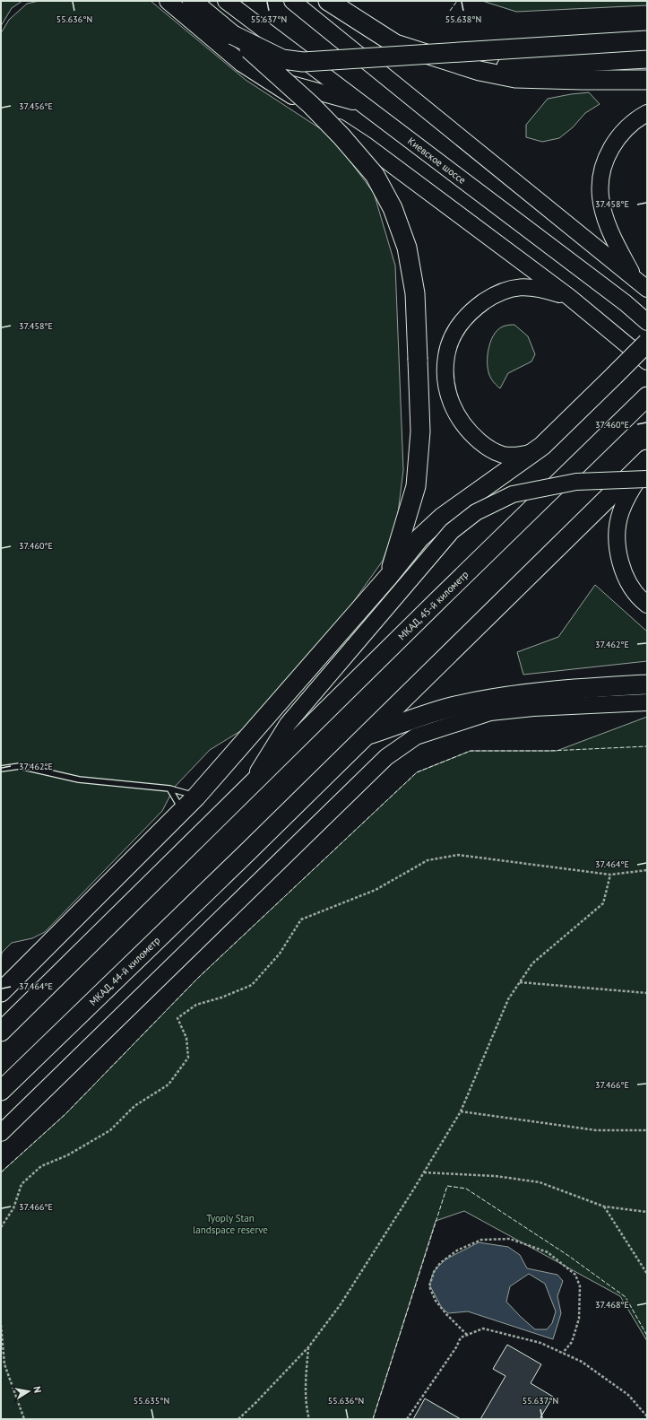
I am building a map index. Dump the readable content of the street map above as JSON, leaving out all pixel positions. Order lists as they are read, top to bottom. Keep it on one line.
{"streets":{"highway":["МКАД, 45-й километр","МКАД, 44-й километр"],"main road":["Киевское шоссе"]},"parks":["Tyoply Stan landspace reserve"],"north":"right","coordinates":["55.636°N","55.637°N","55.638°N","37.456°E","37.458°E","37.460°E","37.462°E","37.464°E","37.466°E","37.468°E","55.635°N"]}
